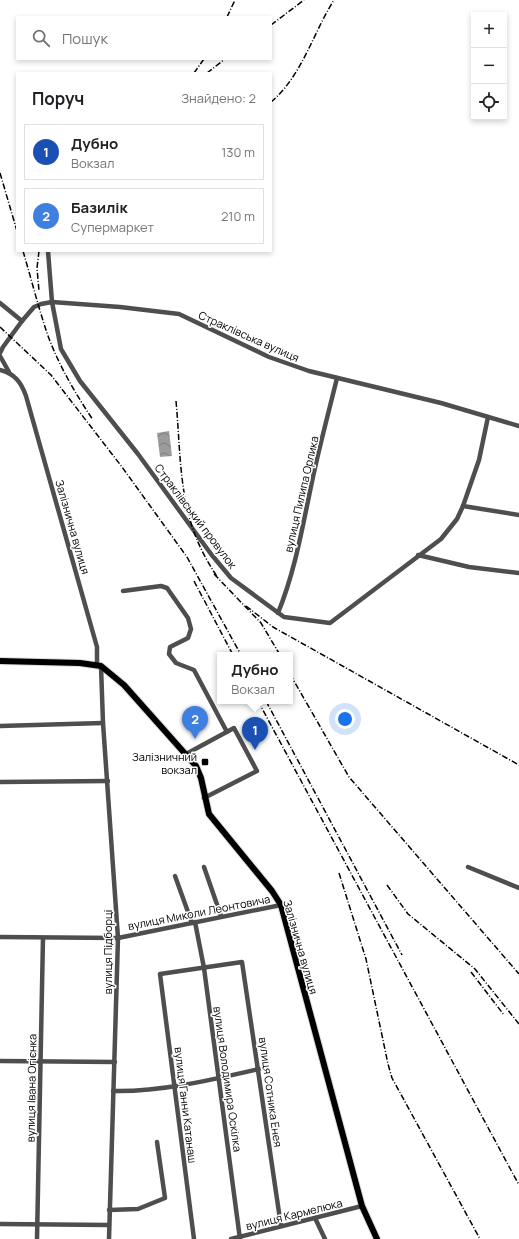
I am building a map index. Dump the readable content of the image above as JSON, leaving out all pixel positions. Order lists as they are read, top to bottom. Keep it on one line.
{"streets":{"main road":["Залізнична вулиця"],"street":["Страклівська вулиця","вулиця Пилипа Орлика","Страклівський провулок","вулиця Миколи Леонтовича","вулиця Підборці","вулиця Володимира Оскілка","вулиця Івана Огієнка","вулиця Сотника Енея","вулиця Ганни Катанаш","вулиця Кармелюка"]},"crossings":[["Страклівська вулиця","вулиця Пилипа Орлика"],["Страклівська вулиця","Страклівський провулок"],["Страклівська вулиця","Залізнична вулиця"],["вулиця Пилипа Орлика","Страклівський провулок"],["Залізнична вулиця","вулиця Миколи Леонтовича"],["Залізнична вулиця","вулиця Підборці"],["Залізнична вулиця","вулиця Кармелюка"],["вулиця Миколи Леонтовича","вулиця Підборці"],["вулиця Миколи Леонтовича","вулиця Володимира Оскілка"],["вулиця Миколи Леонтовича","вулиця Івана Огієнка"],["вулиця Володимира Оскілка","вулиця Сотника Енея"],["вулиця Володимира Оскілка","вулиця Ганни Катанаш"],["вулиця Володимира Оскілка","вулиця Кармелюка"],["вулиця Сотника Енея","вулиця Ганни Катанаш"],["вулиця Сотника Енея","вулиця Кармелюка"]],"places":{"transit":["Залізничний вокзал"]},"page":{"map_buttons":["+","−"],"search":"Пошук","heading":["Поруч","Знайдено: 2"],"list":[{"mark":"1","name":"Дубно","note":"Вокзал","value":"130 m"},{"mark":"2","name":"Базилік","note":"Супермаркет","value":"210 m"}],"popup":["Дубно","Вокзал"],"pins":["2","1"]}}
